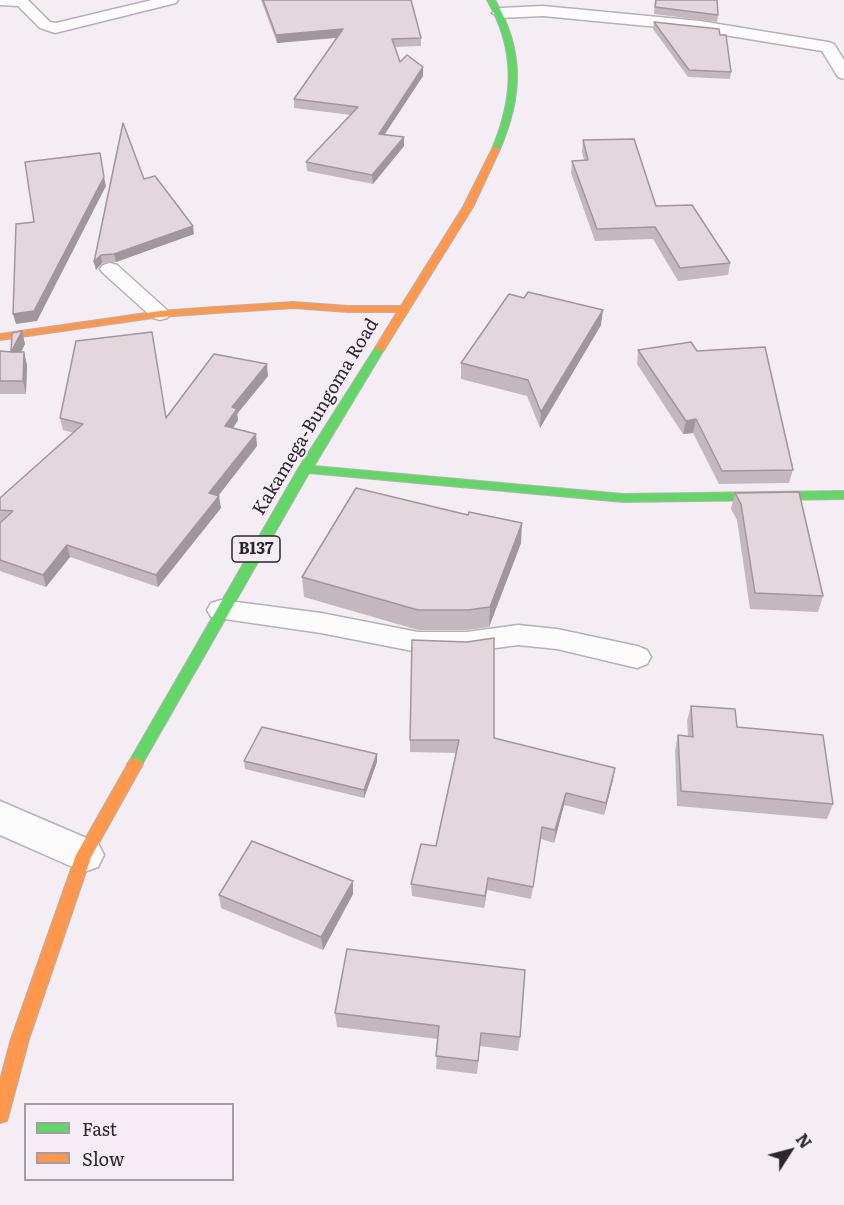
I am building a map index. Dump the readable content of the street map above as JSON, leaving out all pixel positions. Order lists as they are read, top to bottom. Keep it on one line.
{"streets":{"main road":["Kakamega-Bungoma Road","B137"]},"legend":["Fast","Slow"],"north":"top right"}
